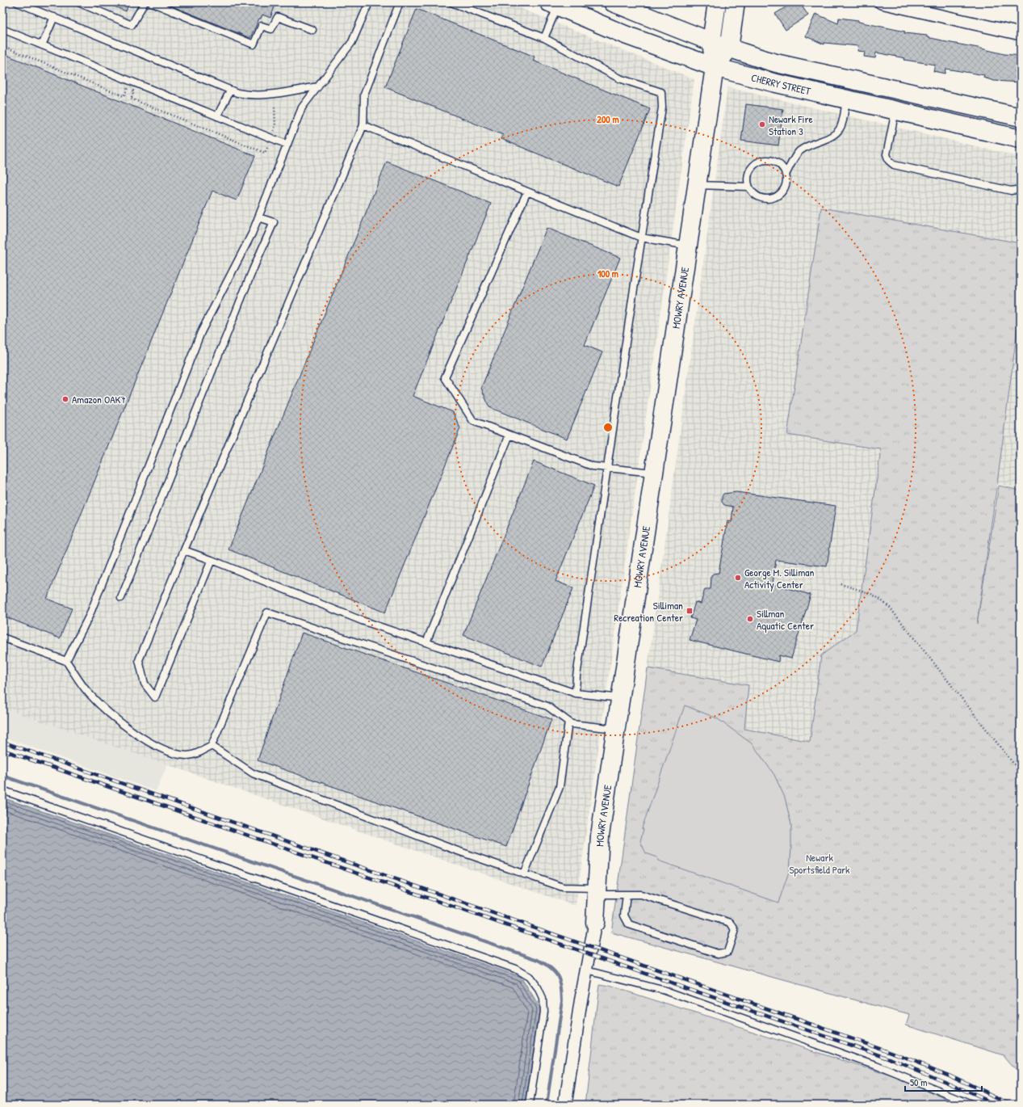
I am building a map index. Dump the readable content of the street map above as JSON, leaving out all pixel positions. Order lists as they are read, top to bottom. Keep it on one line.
{"streets":{"main road":["CHERRY STREET","MOWRY AVENUE"]},"crossings":[["CHERRY STREET","MOWRY AVENUE"]],"parks":["Newark Sportsfield Park"],"places":{"other":["Newark Fire Station 3","Amazon OAK7","George M. Silliman Activity Center","Sillman Aquatic Center"],"transit":["Silliman Recreation Center"]},"scale_bar":"50 m","rings":["200 m","100 m"]}
